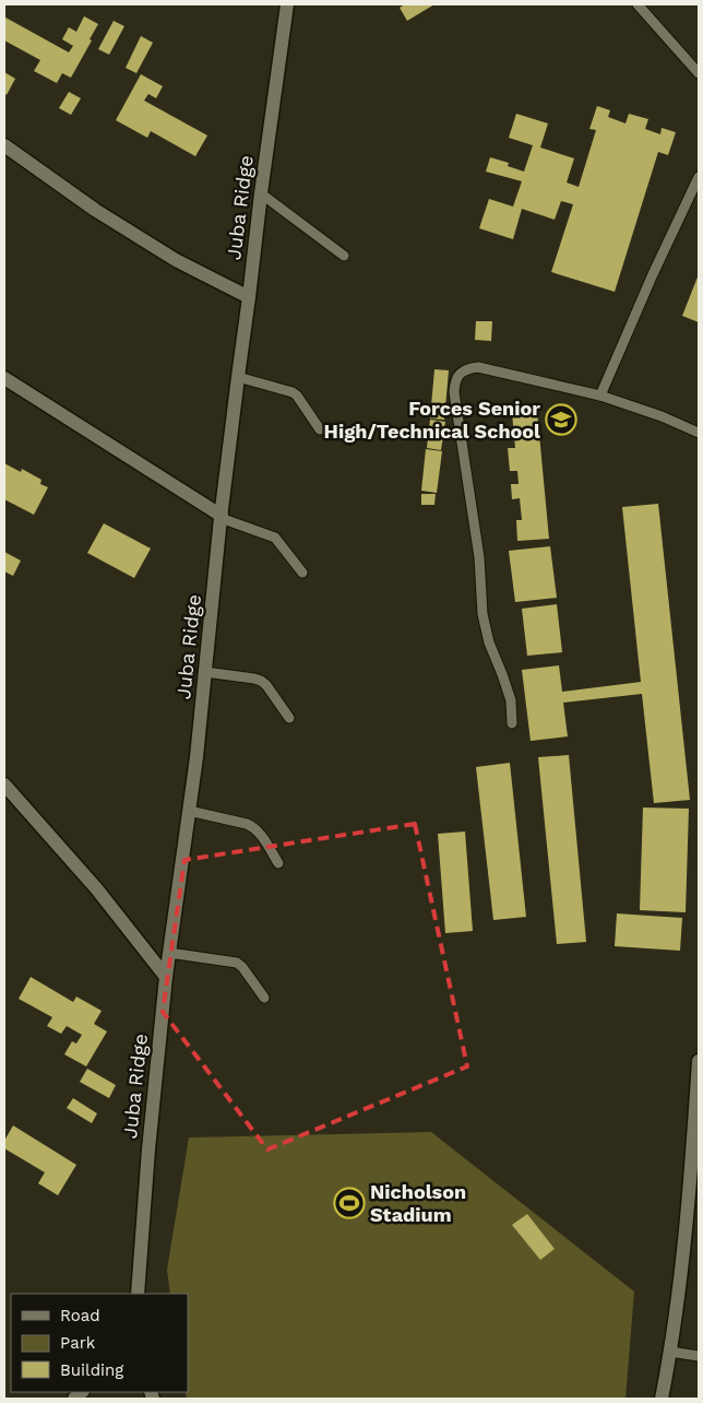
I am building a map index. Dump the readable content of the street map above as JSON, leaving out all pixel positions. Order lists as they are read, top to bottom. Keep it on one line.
{"streets":{"street":["Juba Ridge"]},"places":{"school or university":["Forces Senior High/Technical School"],"sports":["Nicholson Stadium"]},"legend":["Road","Park","Building"]}
